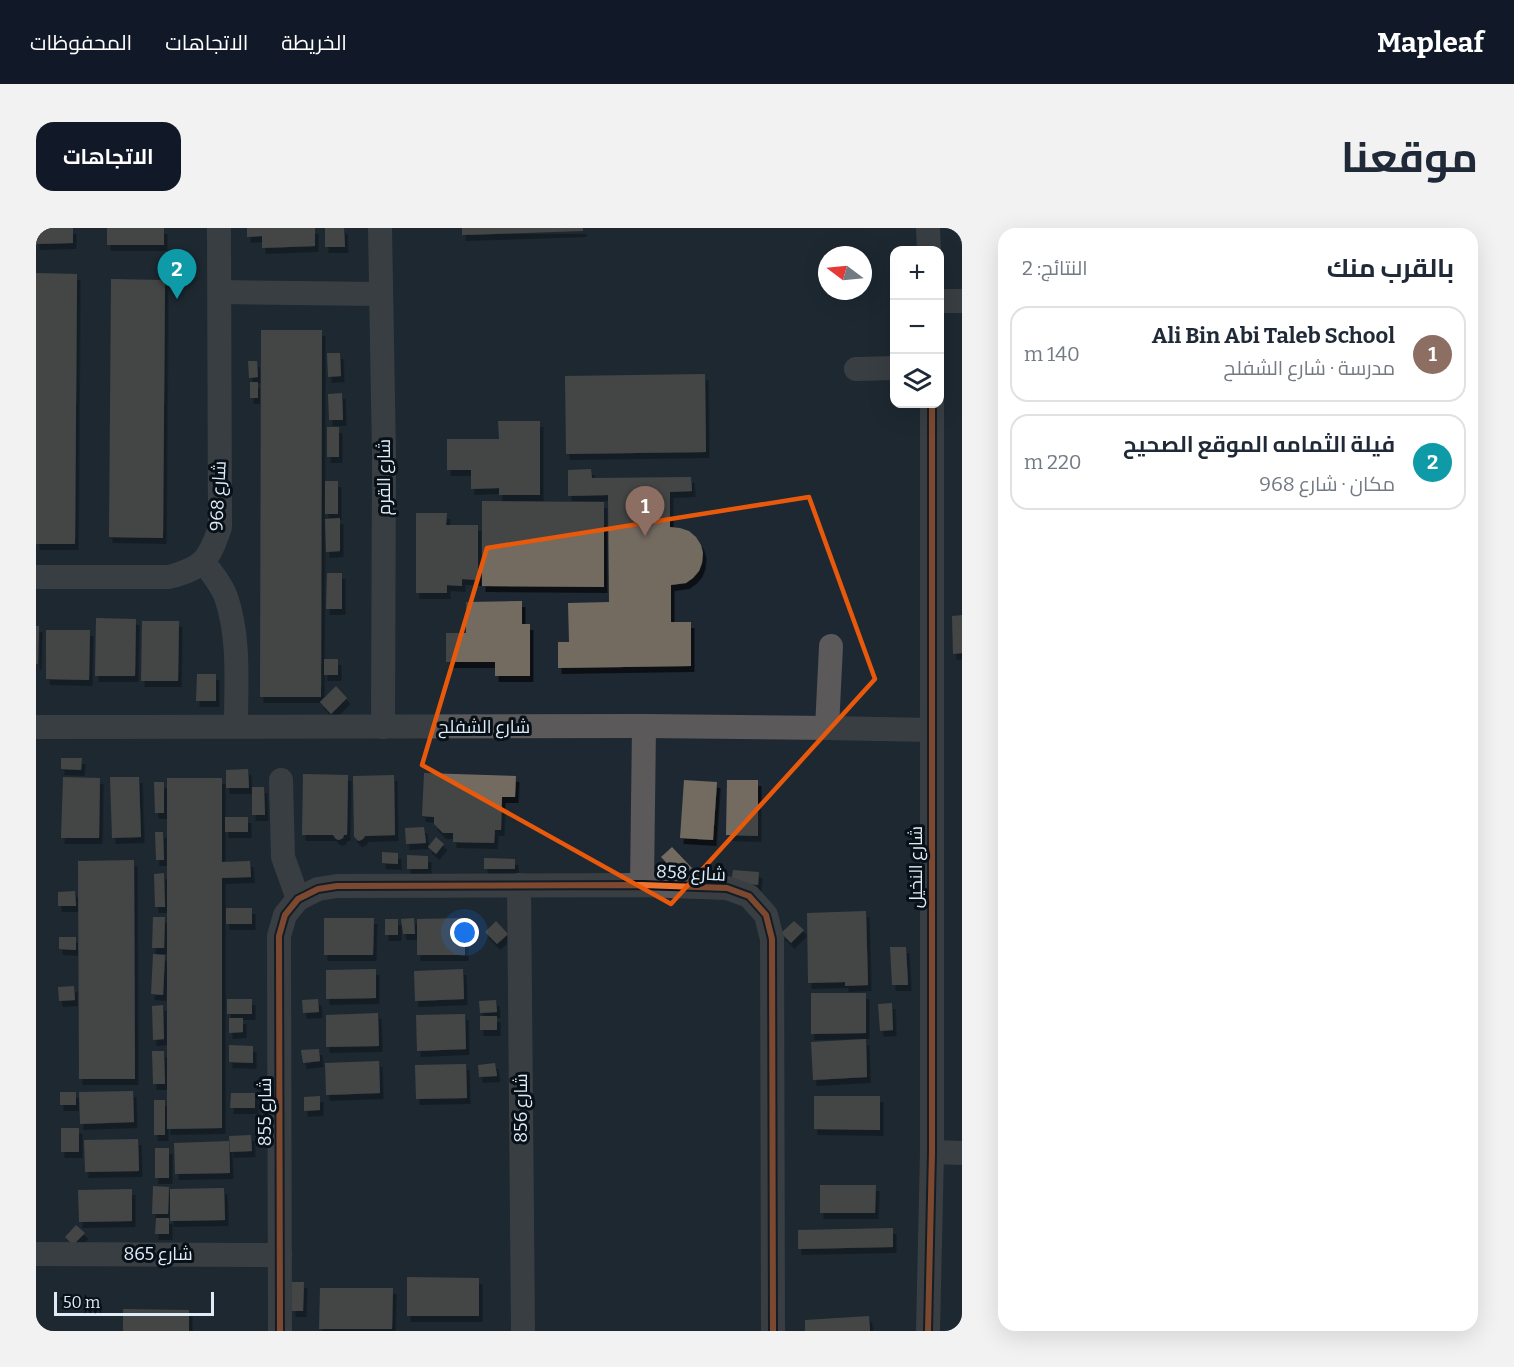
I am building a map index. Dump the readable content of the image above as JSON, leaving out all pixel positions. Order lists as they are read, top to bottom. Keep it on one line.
{"streets":{"street":["شارع القرم","شارع 968","شارع الشفلح","شارع النخيل","شارع 858","شارع 856","شارع 855","شارع 865"]},"crossings":[["شارع القرم","شارع الشفلح"],["شارع الشفلح","شارع النخيل"],["شارع الشفلح","شارع 858"],["شارع 858","شارع 856"],["شارع 858","شارع 855"],["شارع 855","شارع 865"]],"scale_bar":"50 m","north":"left","page":{"header":"Mapleaf","nav":["الخريطة","الاتجاهات","المحفوظات"],"title":"موقعنا","buttons":"الاتجاهات","heading":["بالقرب منك","النتائج: 2"],"map_buttons":["+","−"],"pins":["2","1"],"list":[{"mark":"1","name":"Ali Bin Abi Taleb School","note":"مدرسة · شارع الشفلح","value":"140 m"},{"mark":"2","name":"فيلة الثمامه الموقع الصحيح","note":"مكان · شارع 968","value":"220 m"}],"scale":"50 m"}}
